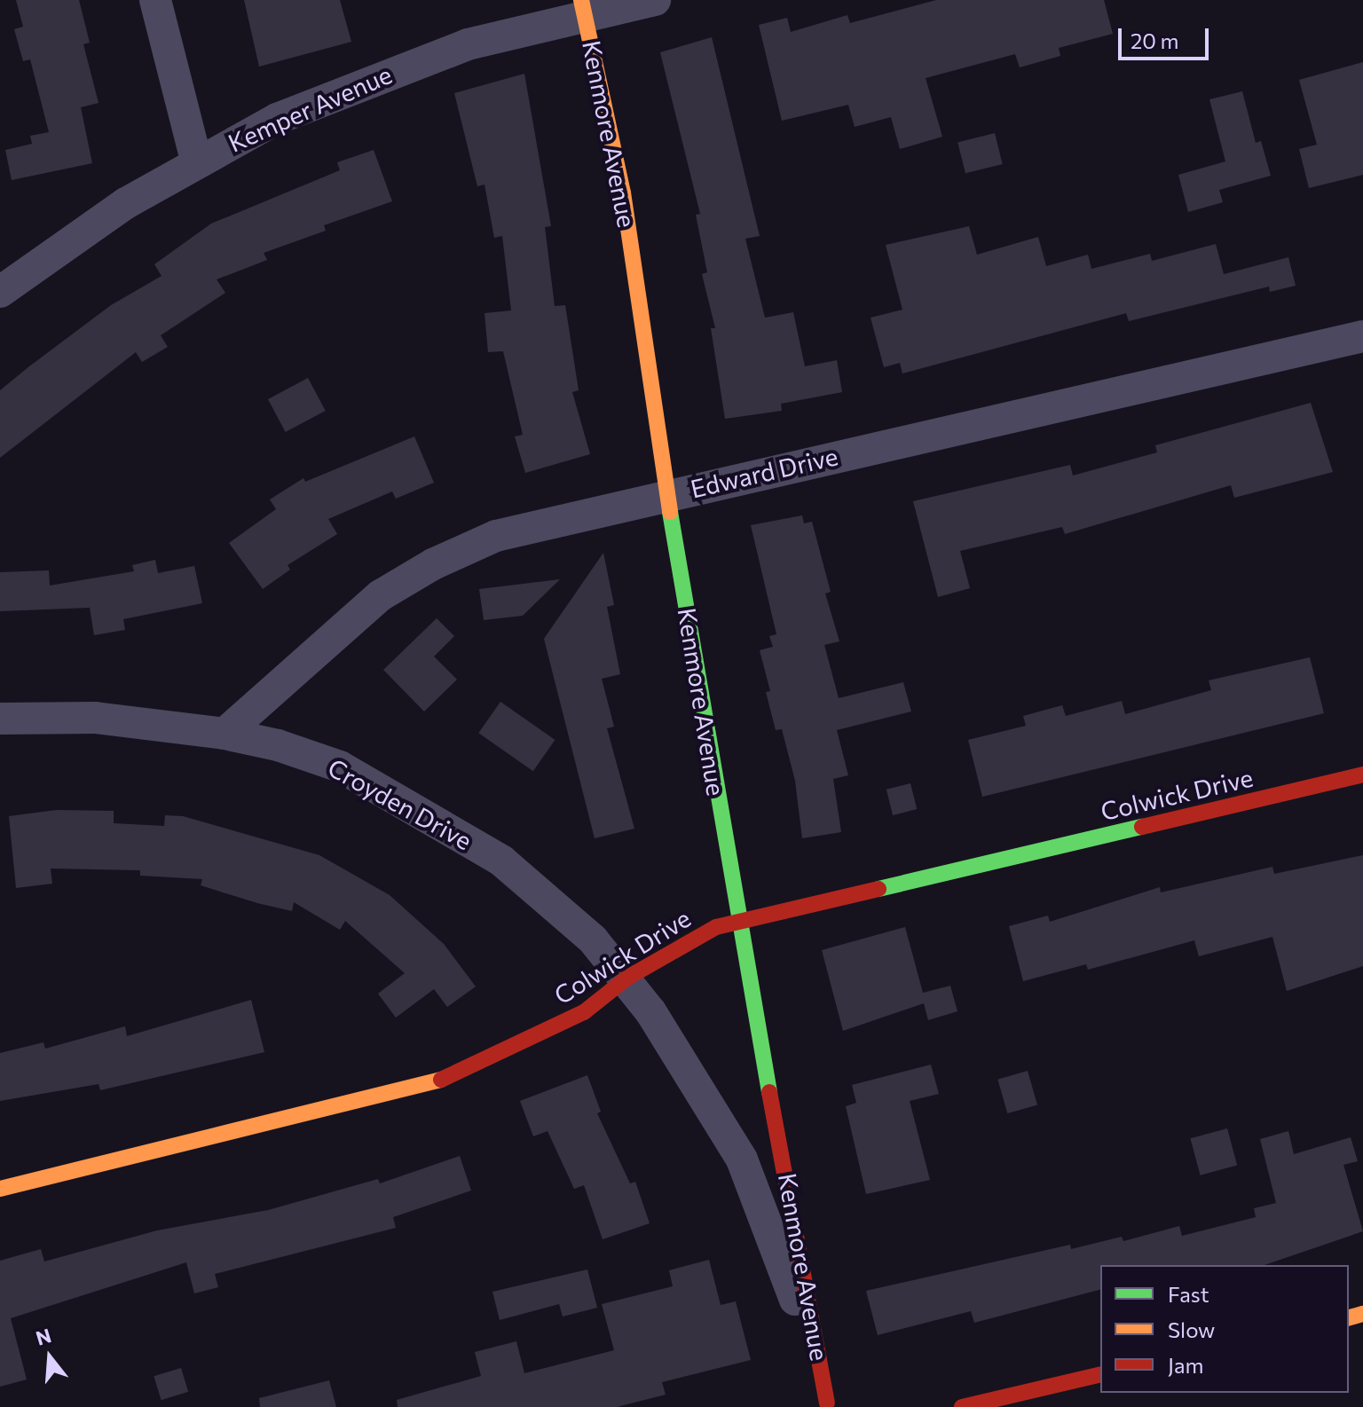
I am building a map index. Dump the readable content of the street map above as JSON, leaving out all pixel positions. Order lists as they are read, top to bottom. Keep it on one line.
{"streets":{"street":["Kemper Avenue","Kenmore Avenue","Edward Drive","Colwick Drive","Croyden Drive"]},"crossings":[["Kemper Avenue","Kenmore Avenue"],["Kenmore Avenue","Edward Drive"],["Kenmore Avenue","Colwick Drive"],["Kenmore Avenue","Croyden Drive"],["Edward Drive","Croyden Drive"],["Colwick Drive","Croyden Drive"]],"legend":["Fast","Slow","Jam"],"scale_bar":"20 m","north":"top"}
